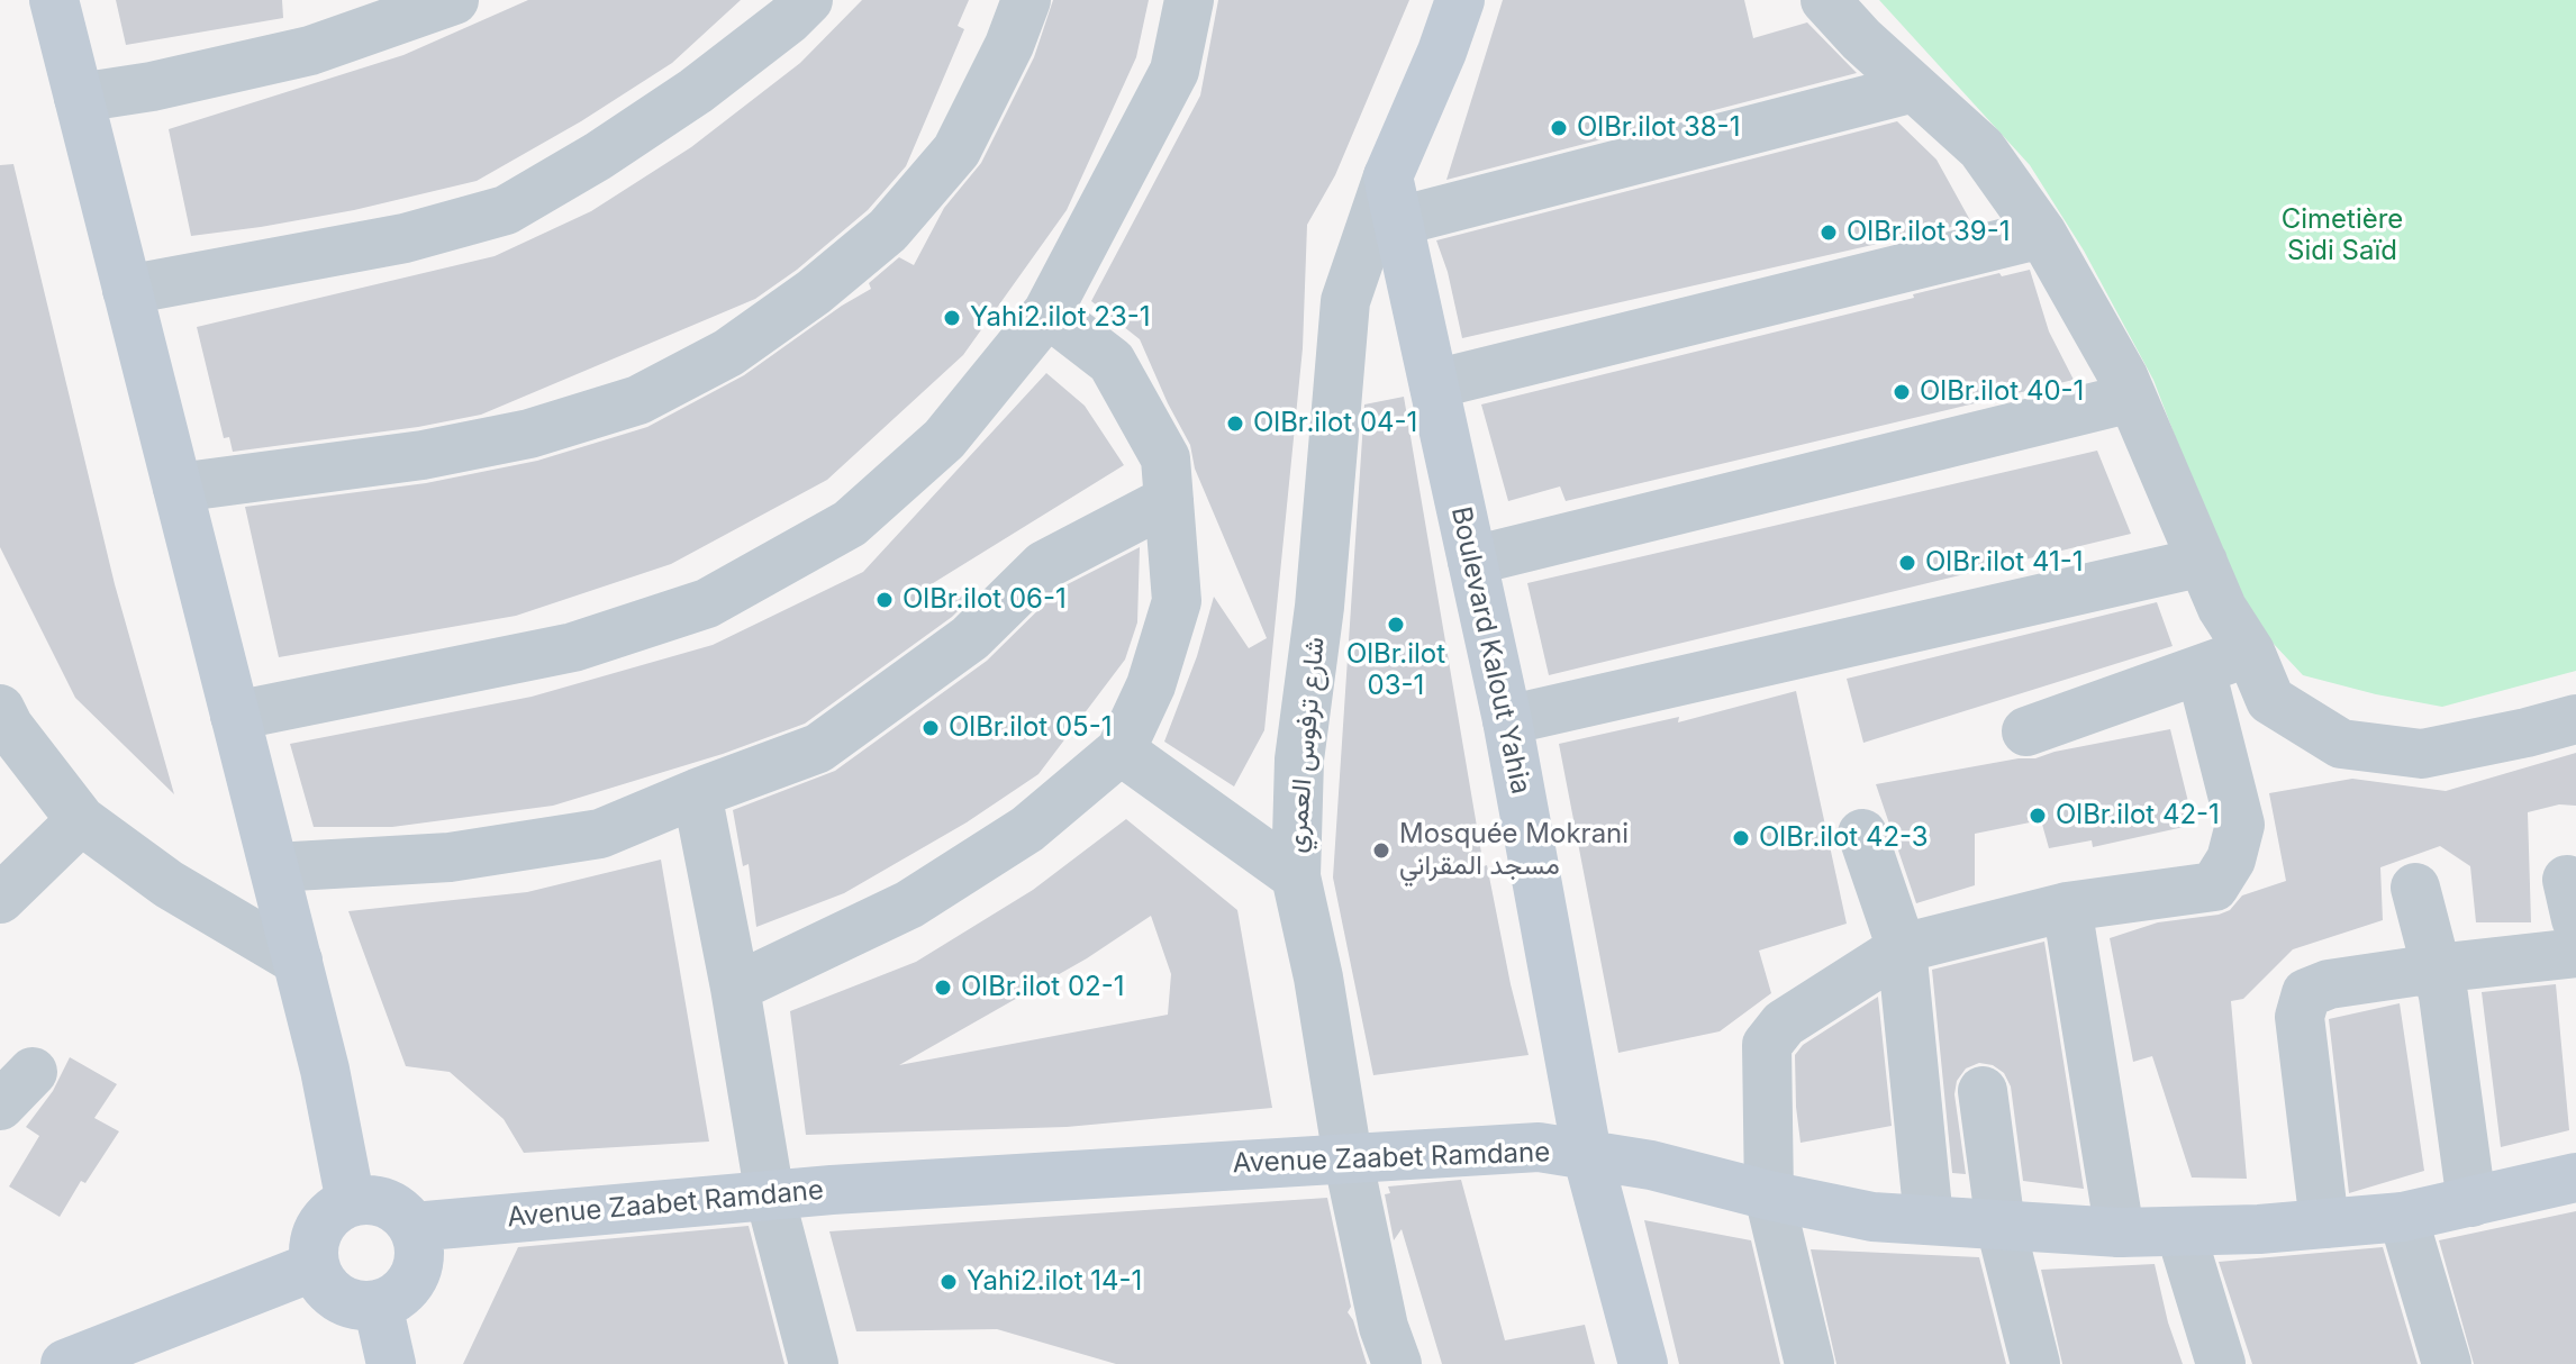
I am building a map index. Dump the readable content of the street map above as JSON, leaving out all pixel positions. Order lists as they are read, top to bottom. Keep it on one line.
{"streets":{"main road":["Boulevard Kalout Yahia","Avenue Zaabet Ramdane"],"street":["شارع ترفوس العمري"]},"crossings":[["Boulevard Kalout Yahia","شارع ترفوس العمري"],["Boulevard Kalout Yahia","Avenue Zaabet Ramdane"],["شارع ترفوس العمري","Avenue Zaabet Ramdane"]],"parks":["Cimetière Sidi Saïd"],"places":["OlBr.ilot 38-1","OlBr.ilot 39-1","Yahi2.ilot 23-1","OlBr.ilot 40-1","OlBr.ilot 04-1","OlBr.ilot 41-1","OlBr.ilot 06-1","OlBr.ilot 03-1","OlBr.ilot 05-1","OlBr.ilot 42-1","OlBr.ilot 42-3","Mosquée Mokrani مسجد المقراني","OlBr.ilot 02-1","Yahi2.ilot 14-1"]}
